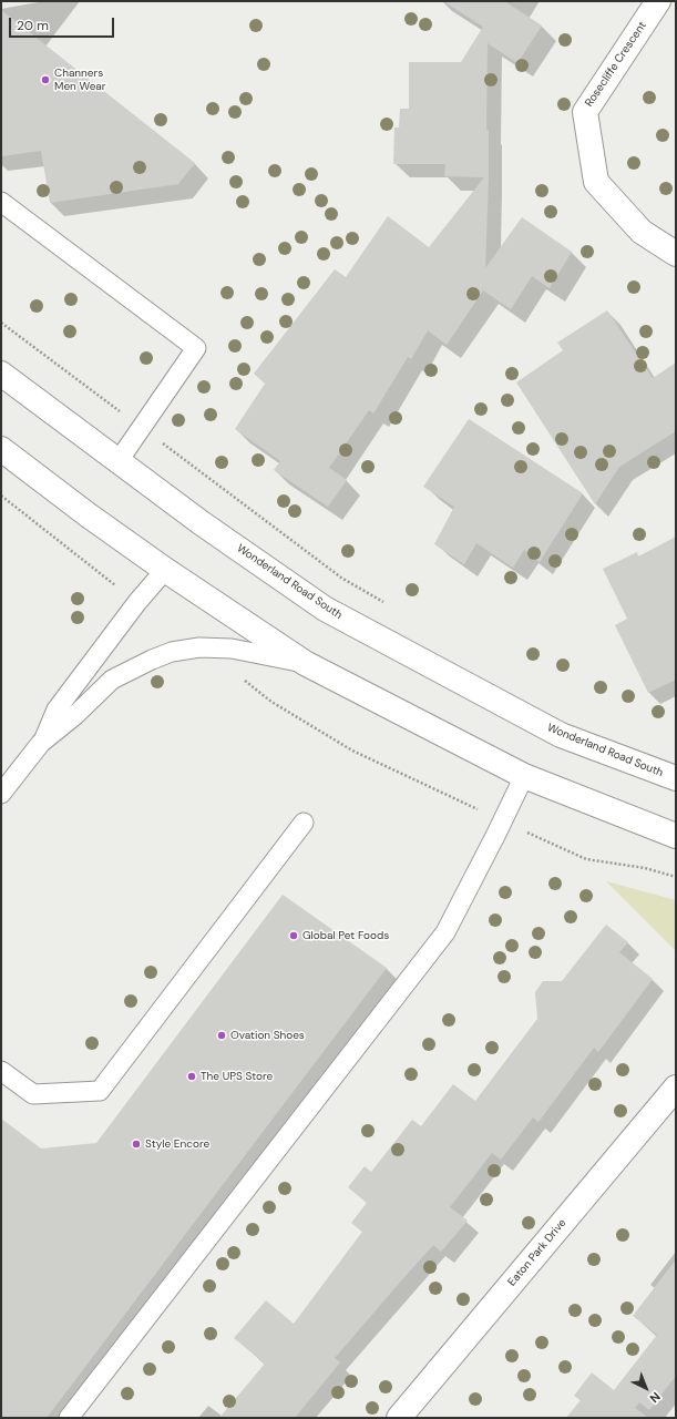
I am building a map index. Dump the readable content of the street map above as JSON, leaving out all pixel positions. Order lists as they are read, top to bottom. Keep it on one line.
{"streets":{"main road":["Rosecliffe Crescent","Wonderland Road South","Eaton Park Drive"]},"places":["Channers Men Wear","Global Pet Foods","Ovation Shoes","The UPS Store","Style Encore"],"scale_bar":"20 m","north":"bottom right"}
